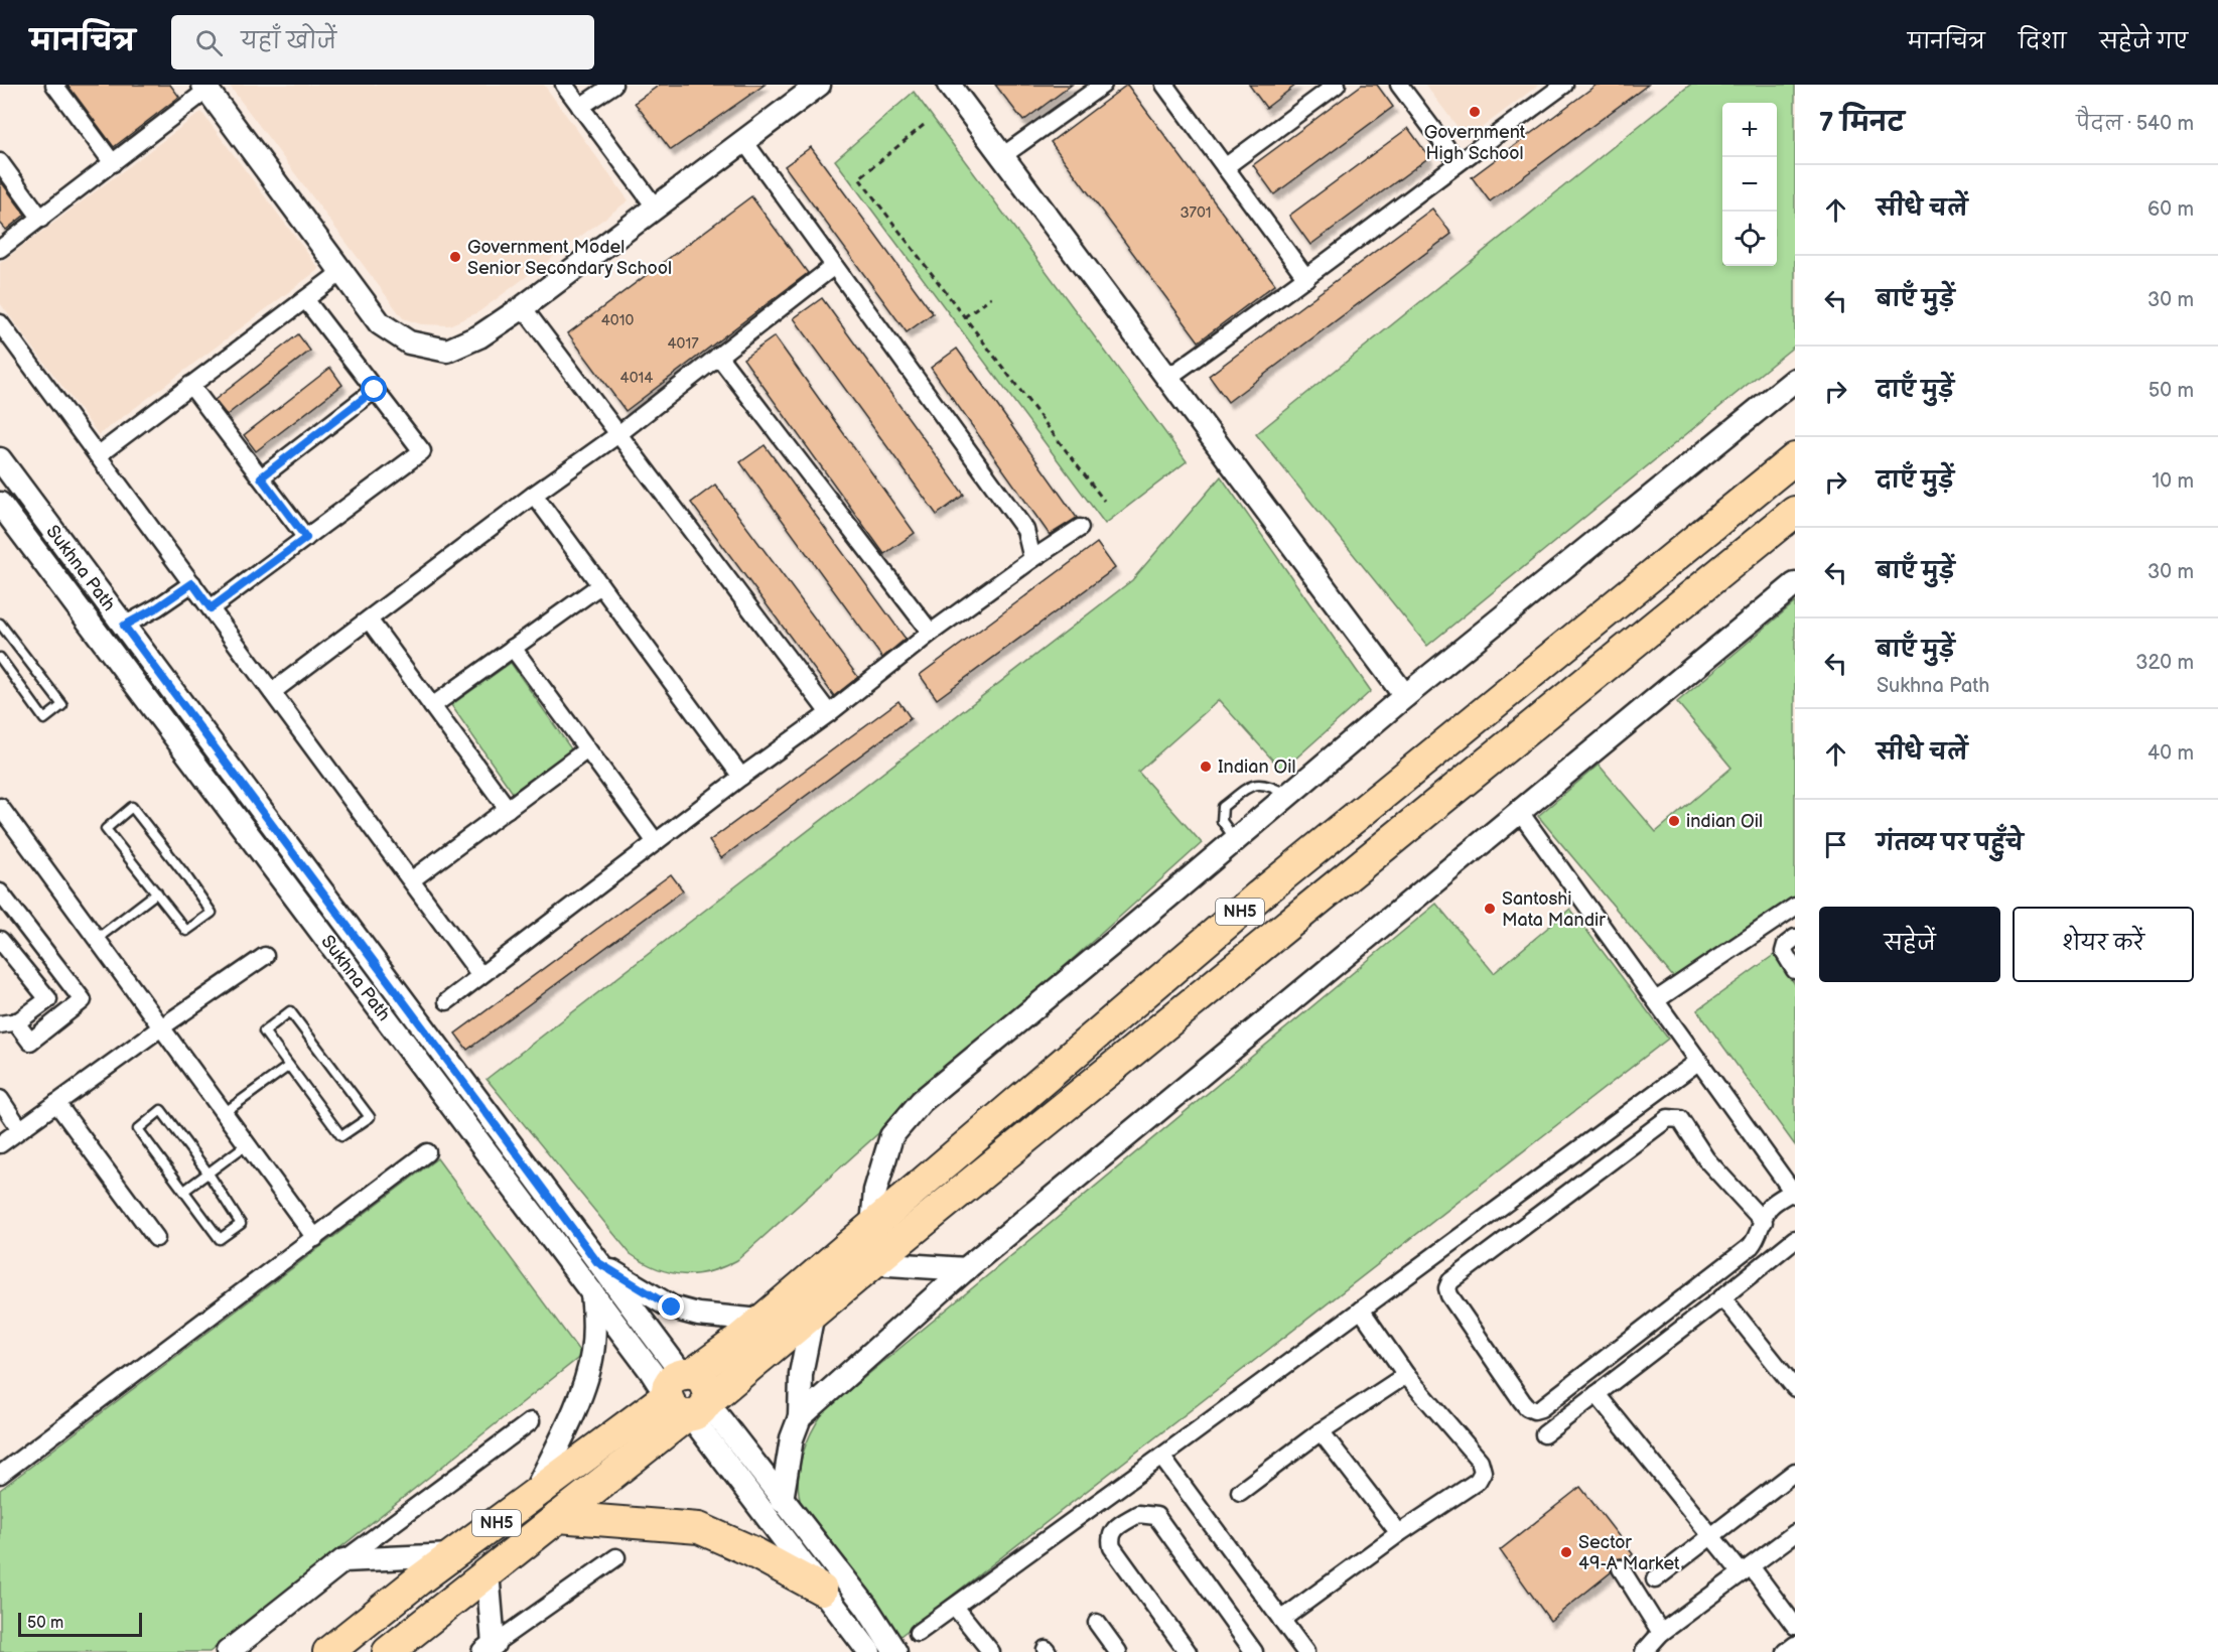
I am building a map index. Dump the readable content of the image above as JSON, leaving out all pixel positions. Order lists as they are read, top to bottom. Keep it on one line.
{"streets":{"highway":["NH5"],"street":["Sukhna Path"]},"crossings":[["Sukhna Path","NH5"]],"places":["Government High School","Government Model Senior Secondary School","Indian Oil","indian Oil","Santoshi Mata Mandir","Sector 49-A Market"],"house_numbers":["3701","4010","4017","4014"],"scale_bar":"50 m","page":{"header":"मानचित्र","search":"यहाँ खोजें","nav":["मानचित्र","दिशा","सहेजे गए"],"heading":["7 मिनट","पैदल · 540 m"],"map_buttons":["+","−"],"list":[["सीधे चलें","60 m"],["बाएँ मुड़ें","30 m"],["दाएँ मुड़ें","50 m"],["दाएँ मुड़ें","10 m"],["बाएँ मुड़ें","30 m"],["बाएँ मुड़ें","Sukhna Path","320 m"],["सीधे चलें","40 m"],"गंतव्य पर पहुँचे"],"buttons":["सहेजें","शेयर करें"],"scale":"50 m"}}
